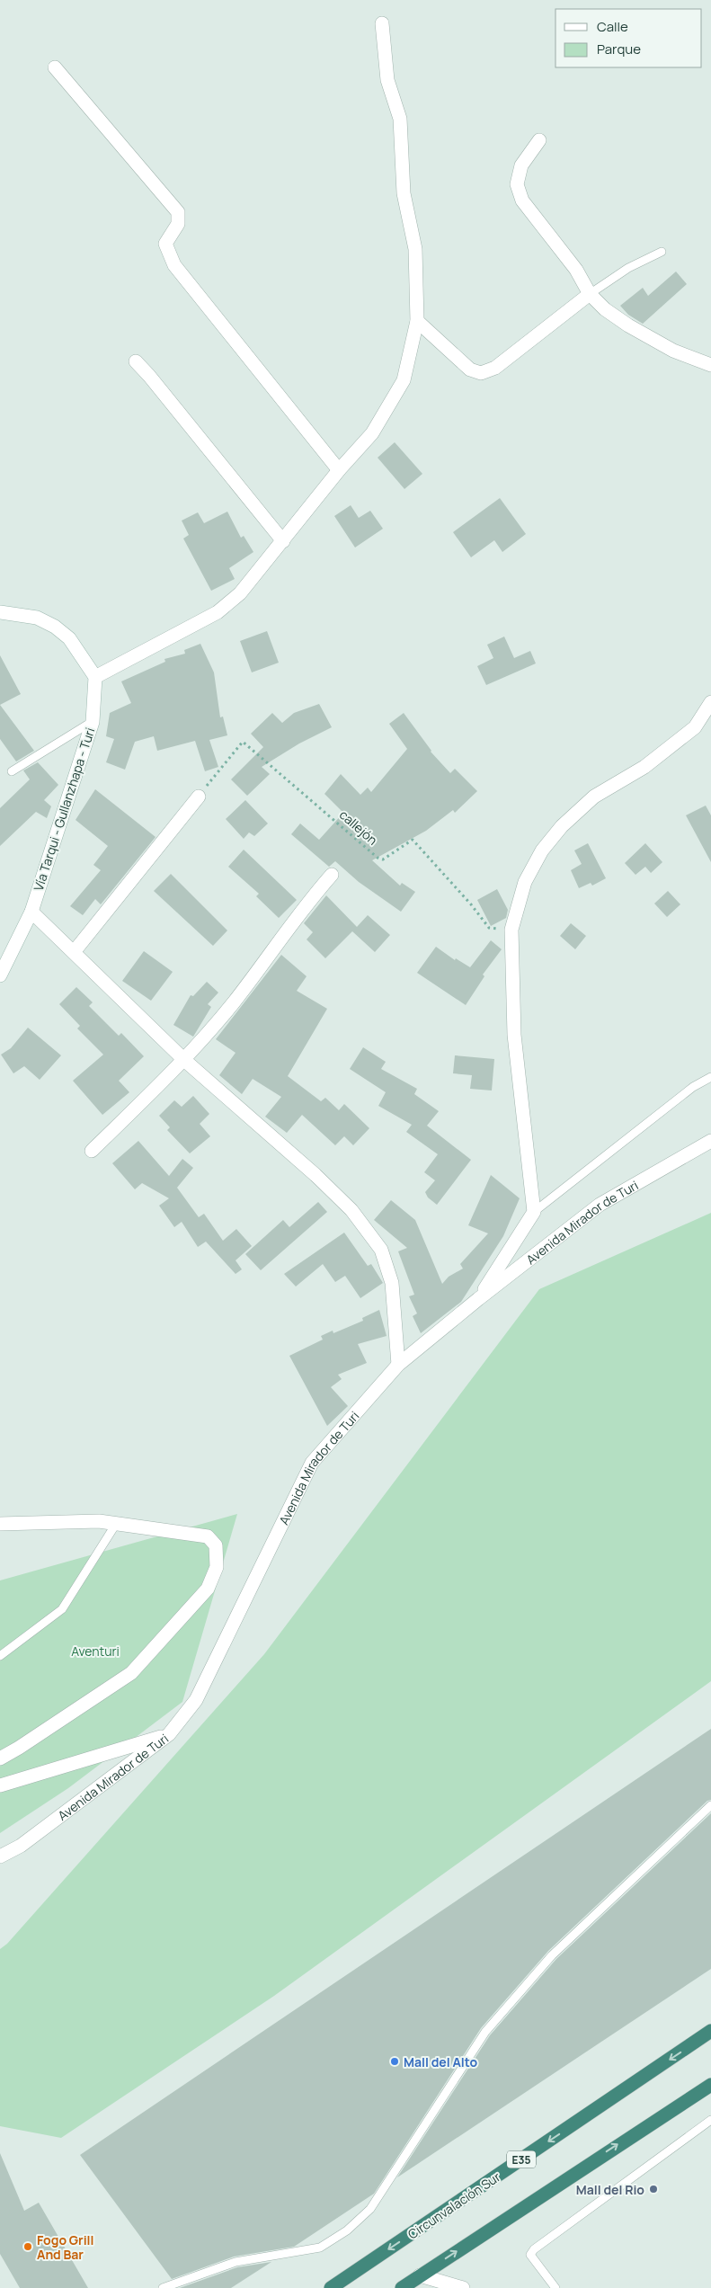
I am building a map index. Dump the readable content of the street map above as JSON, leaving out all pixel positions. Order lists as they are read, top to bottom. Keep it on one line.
{"streets":{"highway":["E35","Circunvalación Sur"],"street":["Vía Tarqui - Gullanzhapa - Turi","Avenida Mirador de Turi"],"path":["callejón"]},"parks":["Aventuri"],"places":["Mall del Alto","Mall del Rio","Fogo Grill And Bar"],"legend":["Calle","Parque"]}
